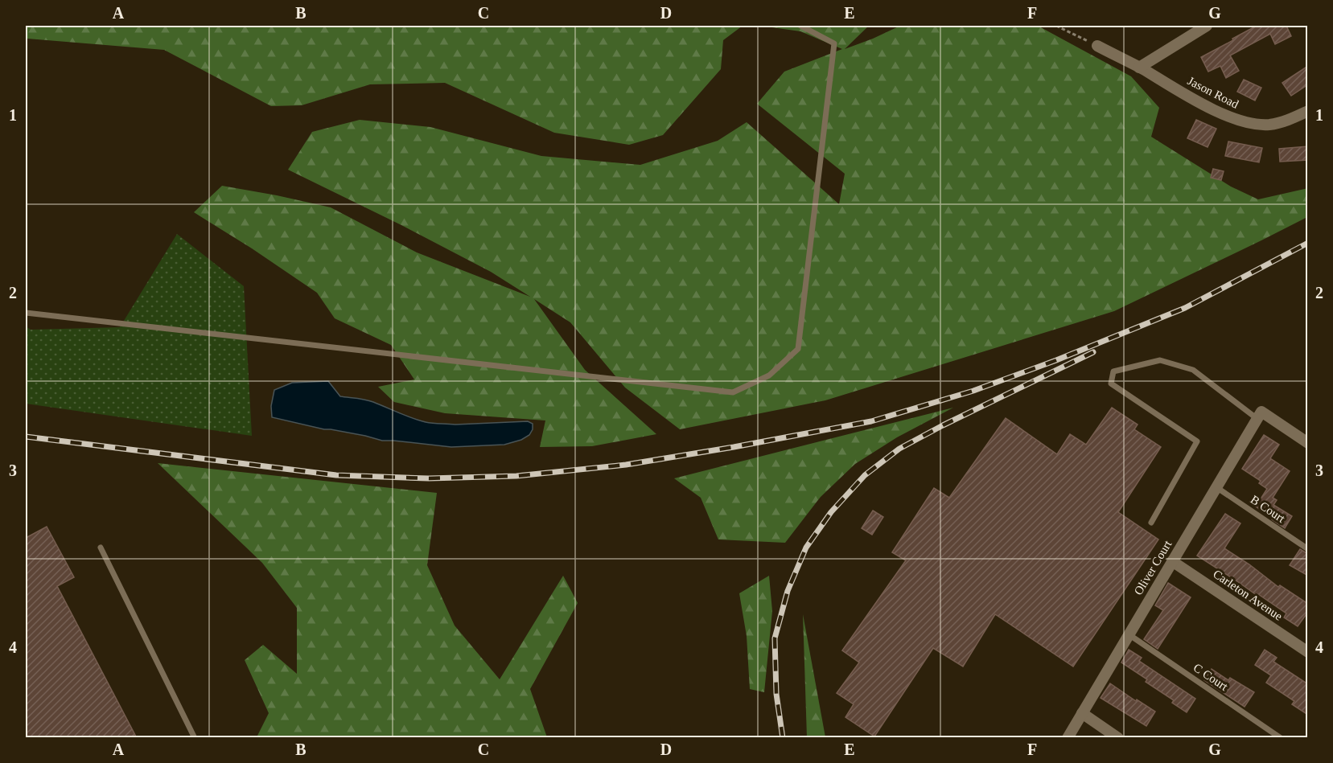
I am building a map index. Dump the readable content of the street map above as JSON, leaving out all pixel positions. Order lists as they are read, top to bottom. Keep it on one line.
{"streets":{"street":["Jason Road","Oliver Court","Carleton Avenue"],"lane":["B Court","C Court"]},"crossings":[["B Court","Oliver Court"],["Oliver Court","Carleton Avenue"],["Oliver Court","C Court"]],"grid":{"columns":["A","B","C","D","E","F","G"],"rows":["1","2","3","4"]}}
